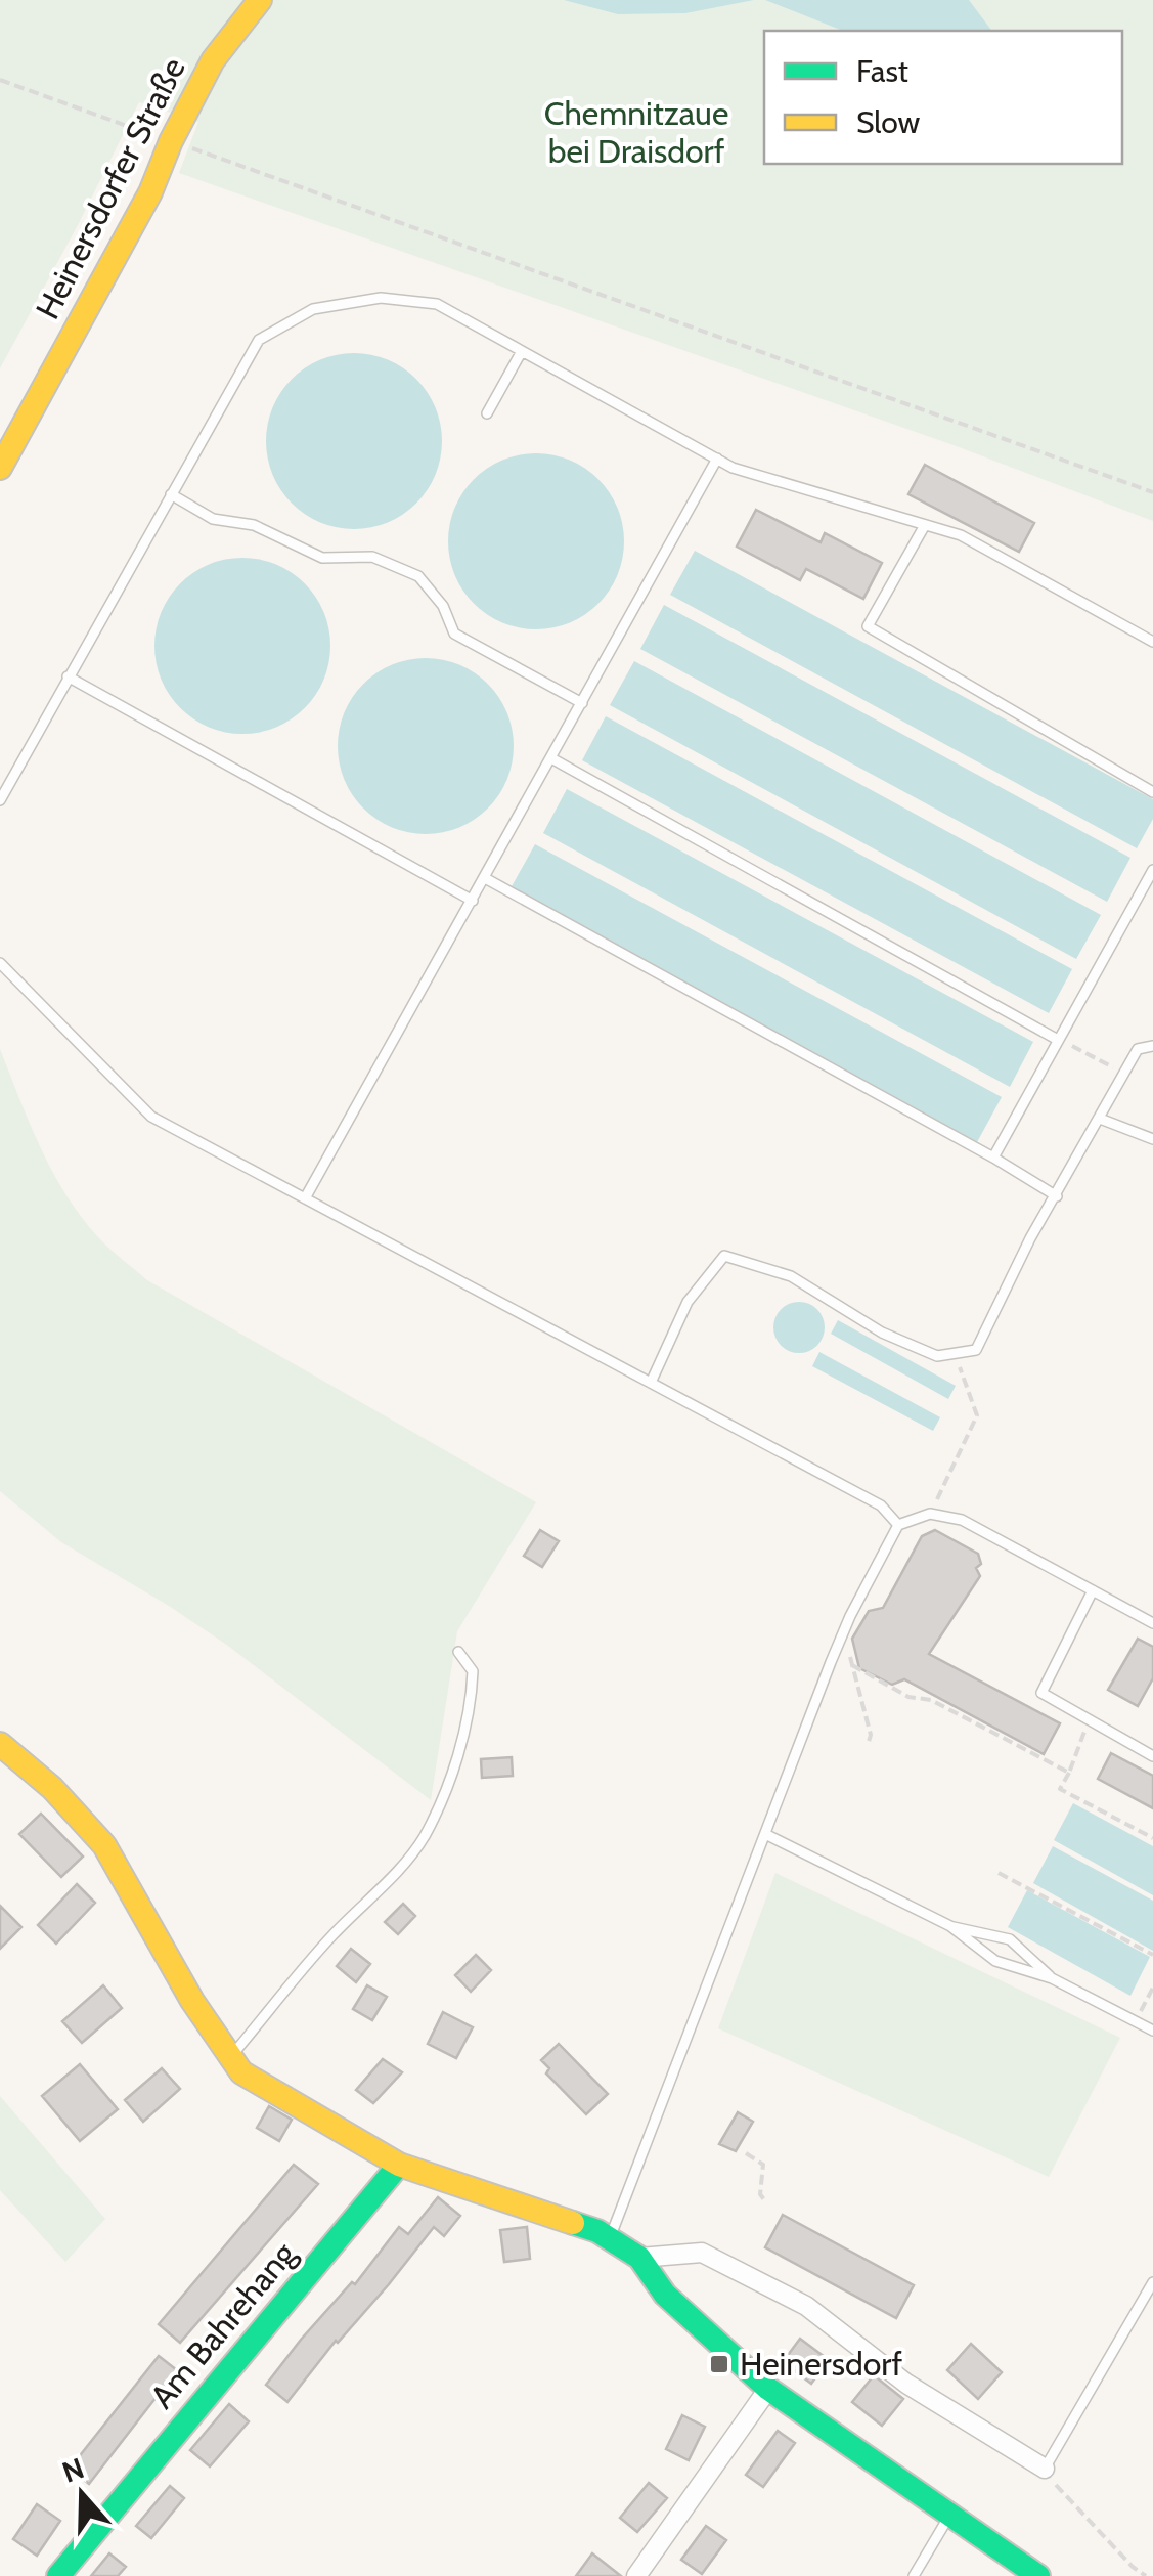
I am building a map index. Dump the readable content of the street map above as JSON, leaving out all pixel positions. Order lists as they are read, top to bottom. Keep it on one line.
{"streets":{"street":["Heinersdorfer Straße","Am Bahrehang"]},"parks":["Chemnitzaue bei Draisdorf"],"places":{"transit":["Heinersdorf"]},"legend":["Fast","Slow"],"north":"top"}
